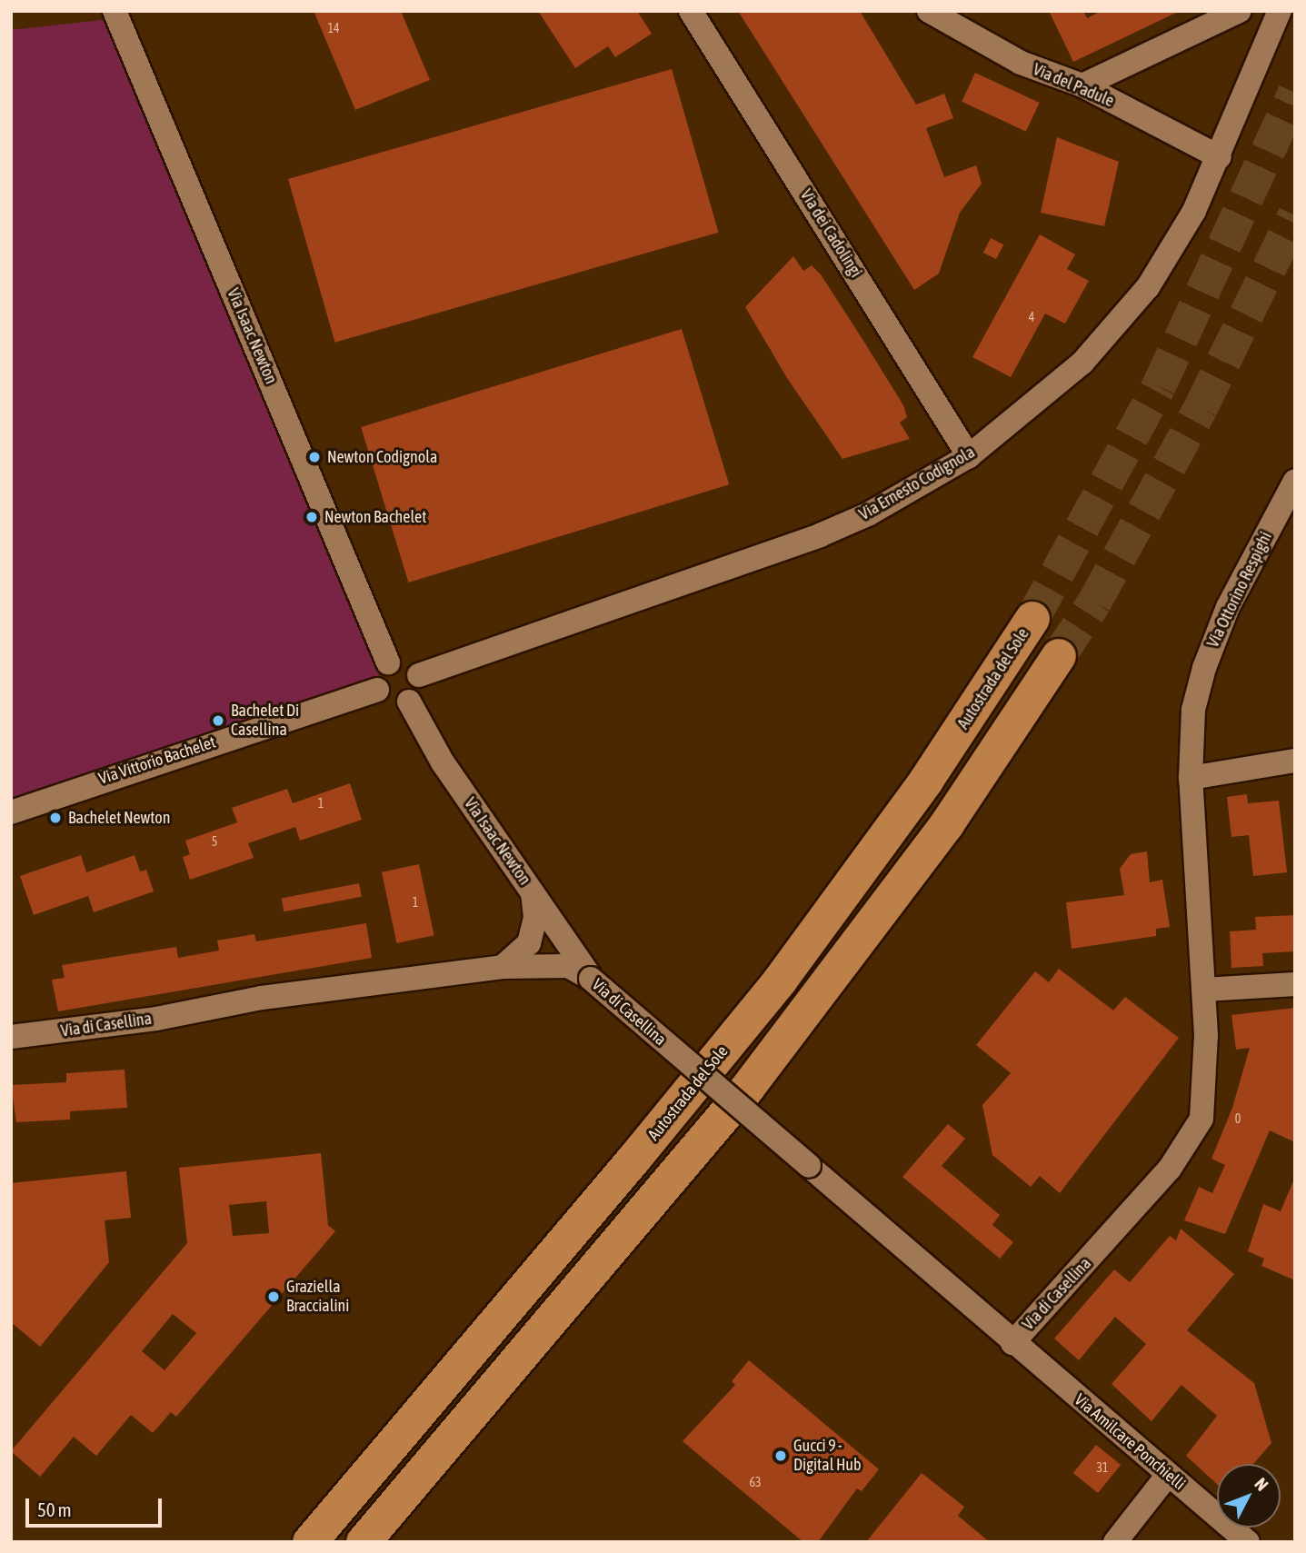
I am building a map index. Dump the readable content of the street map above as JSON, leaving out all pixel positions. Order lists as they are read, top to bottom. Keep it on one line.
{"streets":{"highway":["Autostrada del Sole"],"street":["Via del Padule","Via dei Cadolingi","Via Isaac Newton","Via Ernesto Codignola","Via Ottorino Respighi","Via Vittorio Bachelet","Via di Casellina","Via Amilcare Ponchielli"]},"crossings":[["Via del Padule","Via Ernesto Codignola"],["Via dei Cadolingi","Via Ernesto Codignola"],["Via Isaac Newton","Via Ernesto Codignola"],["Via Isaac Newton","Via Vittorio Bachelet"],["Via Isaac Newton","Via di Casellina"],["Via Ernesto Codignola","Via Vittorio Bachelet"],["Via Ottorino Respighi","Via di Casellina"],["Via di Casellina","Via Amilcare Ponchielli"]],"places":["Newton Codignola","Newton Bachelet","Bachelet Di Casellina","Bachelet Newton","Graziella Braccialini","Gucci 9 - Digital Hub"],"house_numbers":["14","4","1","5","1","0","31","63"],"scale_bar":"50 m","north":"top right"}
